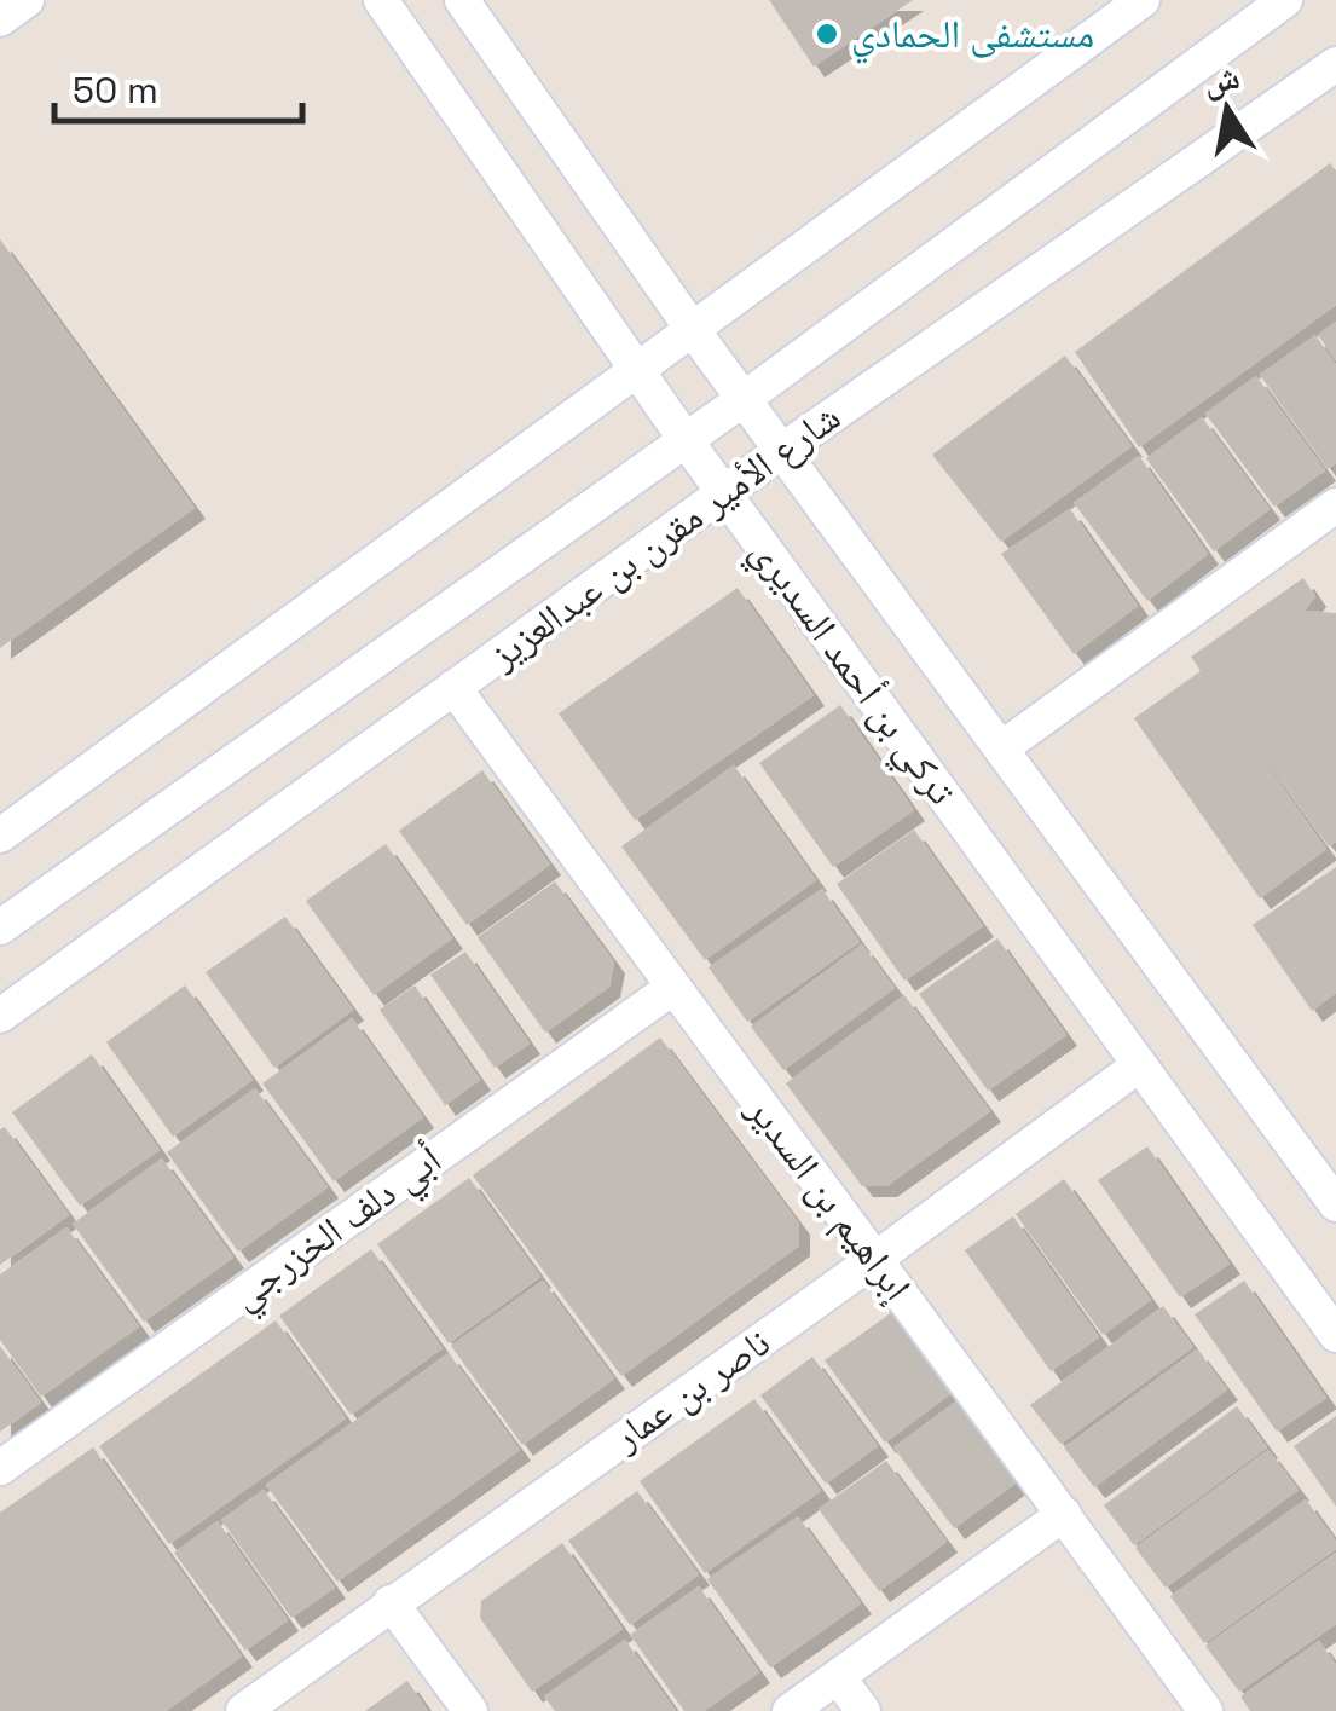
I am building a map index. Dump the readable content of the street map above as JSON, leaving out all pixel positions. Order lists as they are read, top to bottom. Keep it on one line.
{"streets":{"street":["شارع الأمير مقرن بن عبدالعزيز","تركي بن أحمد السديري","إبراهيم بن السدير","أبي دلف الخزرجي","ناصر بن عمار"]},"crossings":[["شارع الأمير مقرن بن عبدالعزيز","تركي بن أحمد السديري"],["شارع الأمير مقرن بن عبدالعزيز","إبراهيم بن السدير"],["تركي بن أحمد السديري","ناصر بن عمار"],["إبراهيم بن السدير","أبي دلف الخزرجي"],["إبراهيم بن السدير","ناصر بن عمار"]],"places":["مستشفى الحمادي"],"scale_bar":"50 m","north":"top"}
